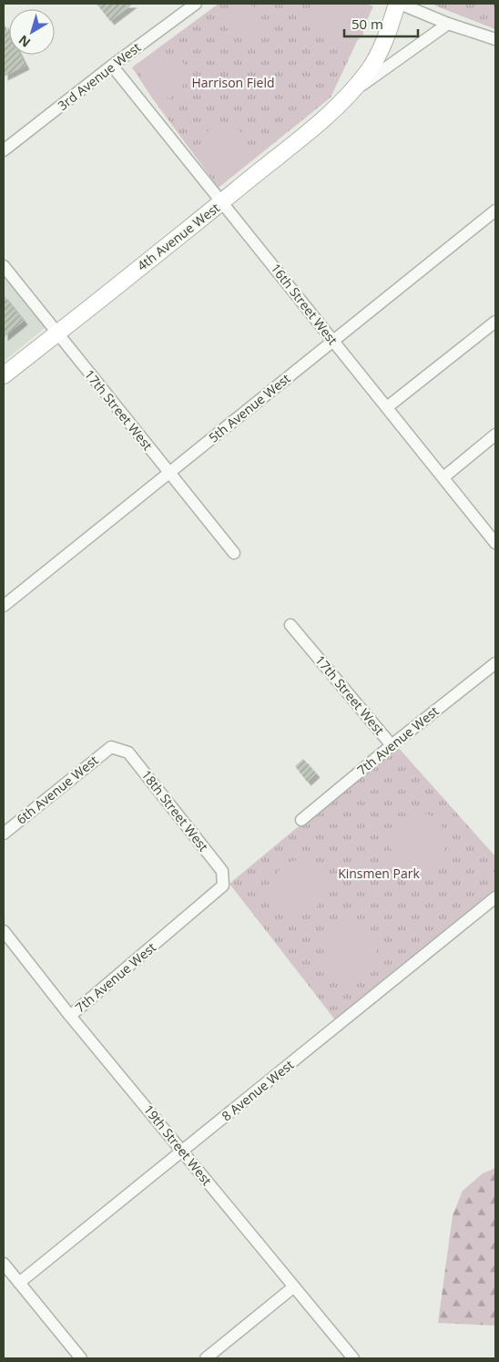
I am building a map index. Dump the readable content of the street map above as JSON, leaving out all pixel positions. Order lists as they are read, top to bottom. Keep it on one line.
{"streets":{"street":["3rd Avenue West","4th Avenue West","16th Street West","5th Avenue West","17th Street West","7th Avenue West","6th Avenue West","18th Street West","8 Avenue West","19th Street West"]},"crossings":[["3rd Avenue West","16th Street West"],["4th Avenue West","16th Street West"],["4th Avenue West","17th Street West"],["16th Street West","5th Avenue West"],["5th Avenue West","17th Street West"],["17th Street West","7th Avenue West"],["7th Avenue West","18th Street West"],["7th Avenue West","19th Street West"],["6th Avenue West","18th Street West"],["8 Avenue West","19th Street West"]],"parks":["Harrison Field","Kinsmen Park"],"scale_bar":"50 m","north":"bottom left"}
